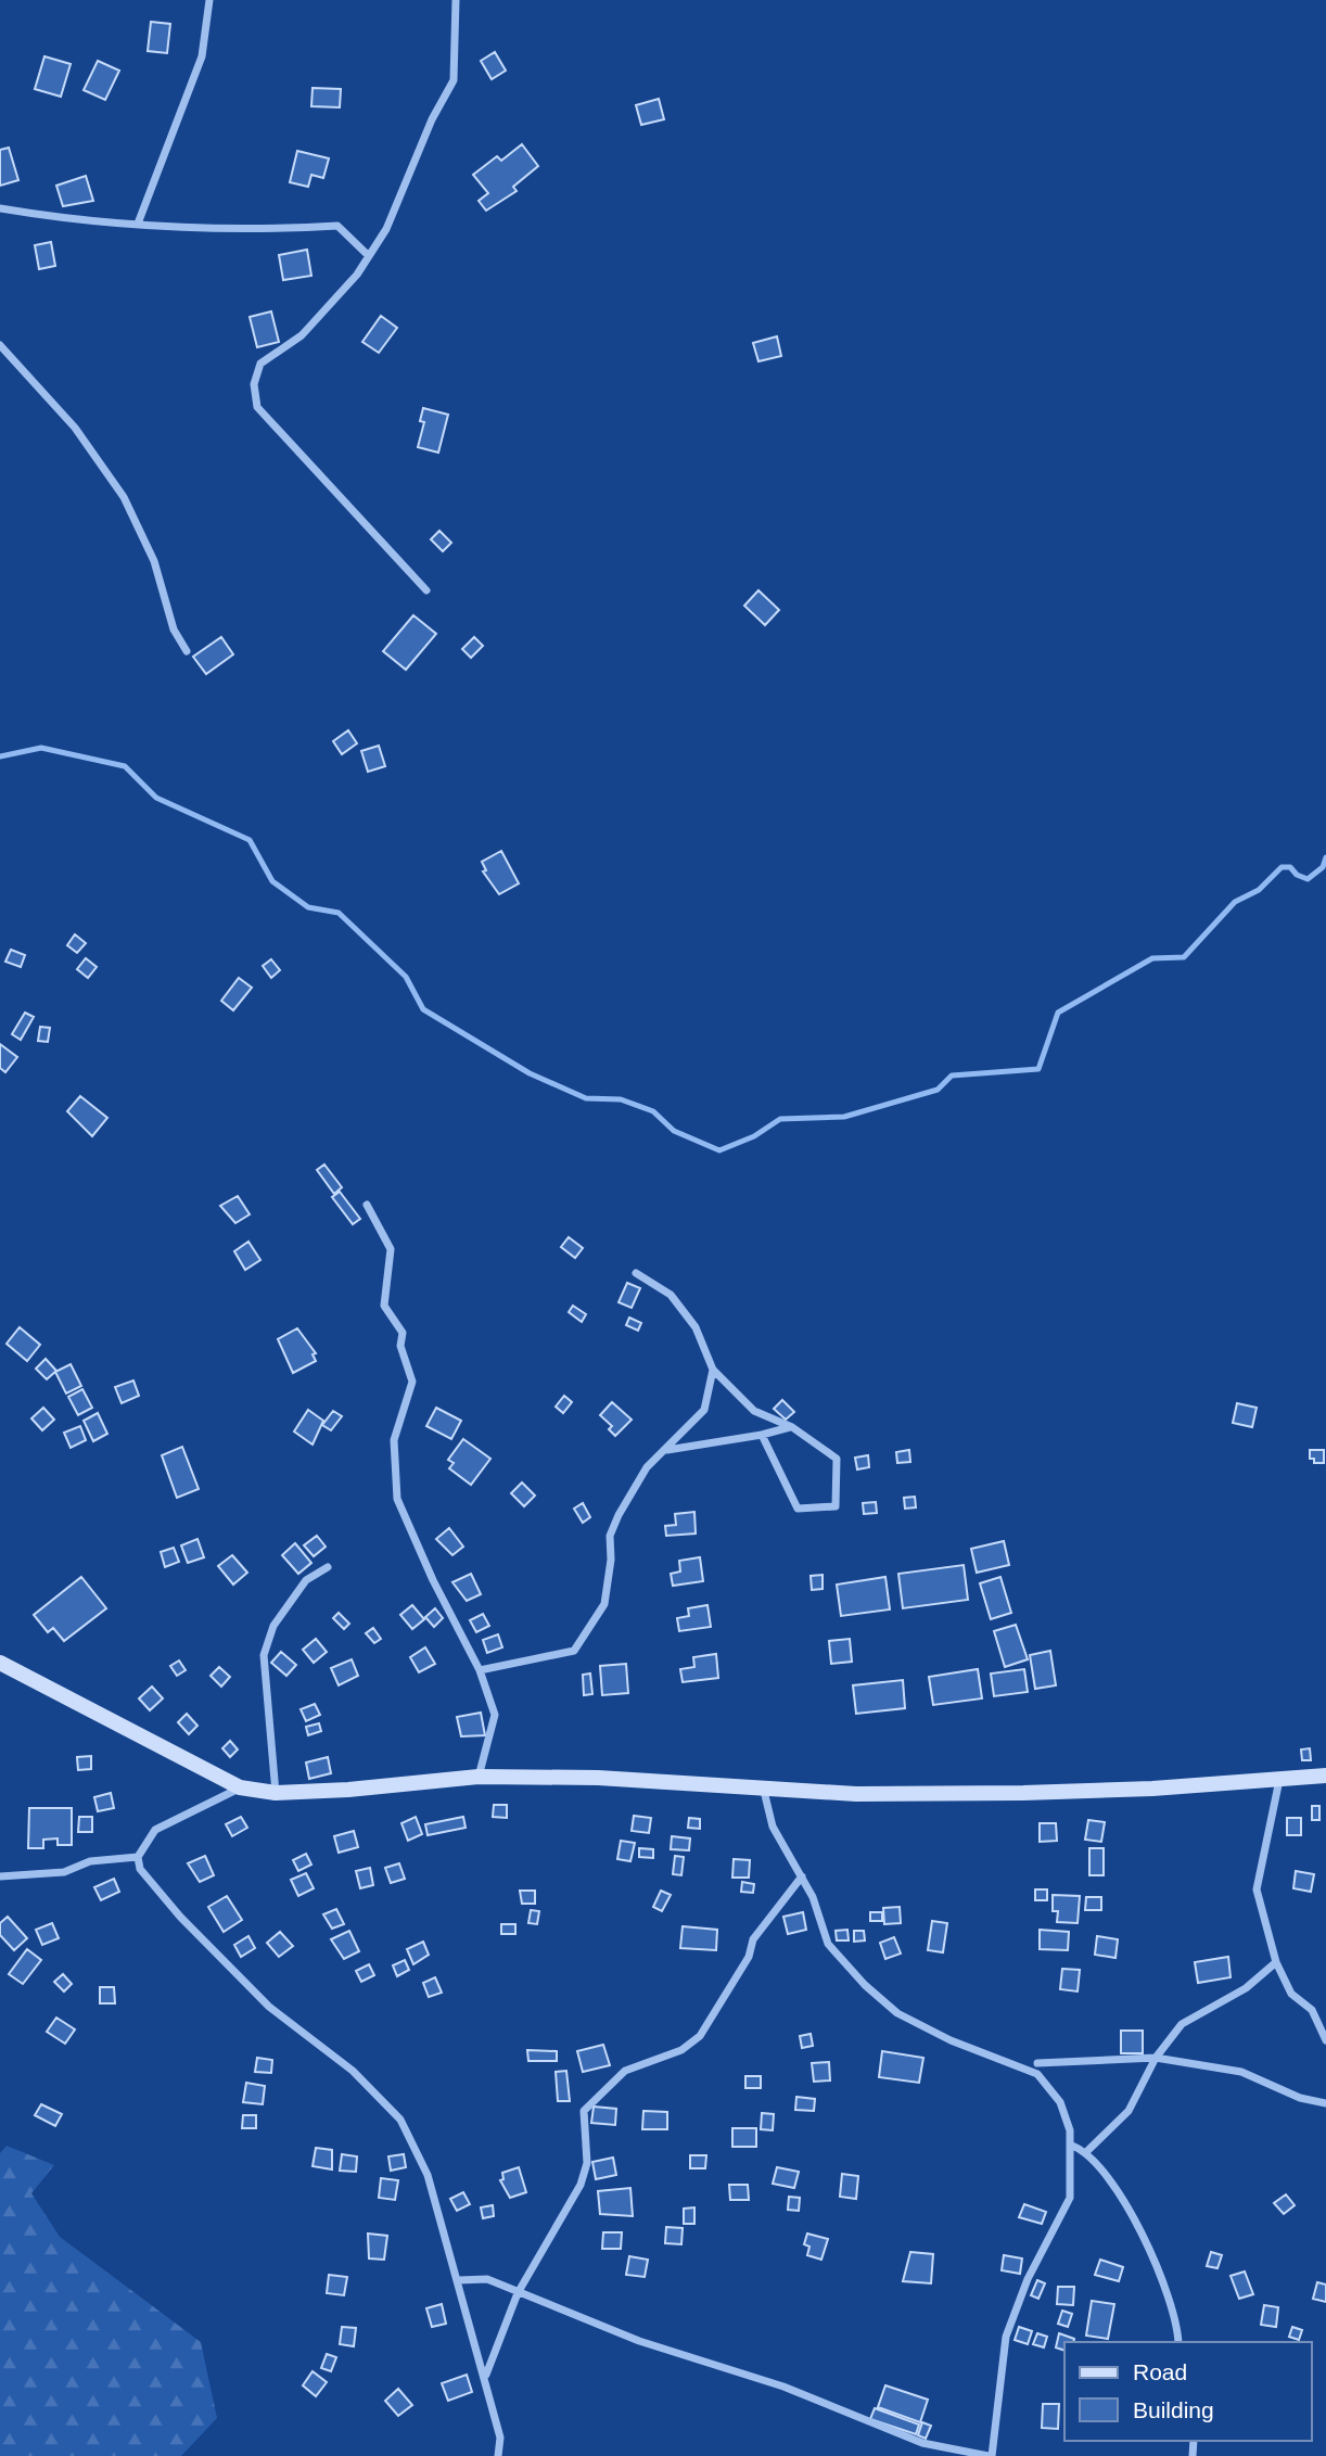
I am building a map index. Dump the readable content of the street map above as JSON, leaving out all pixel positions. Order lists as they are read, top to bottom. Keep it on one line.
{"legend":["Road","Building"]}
